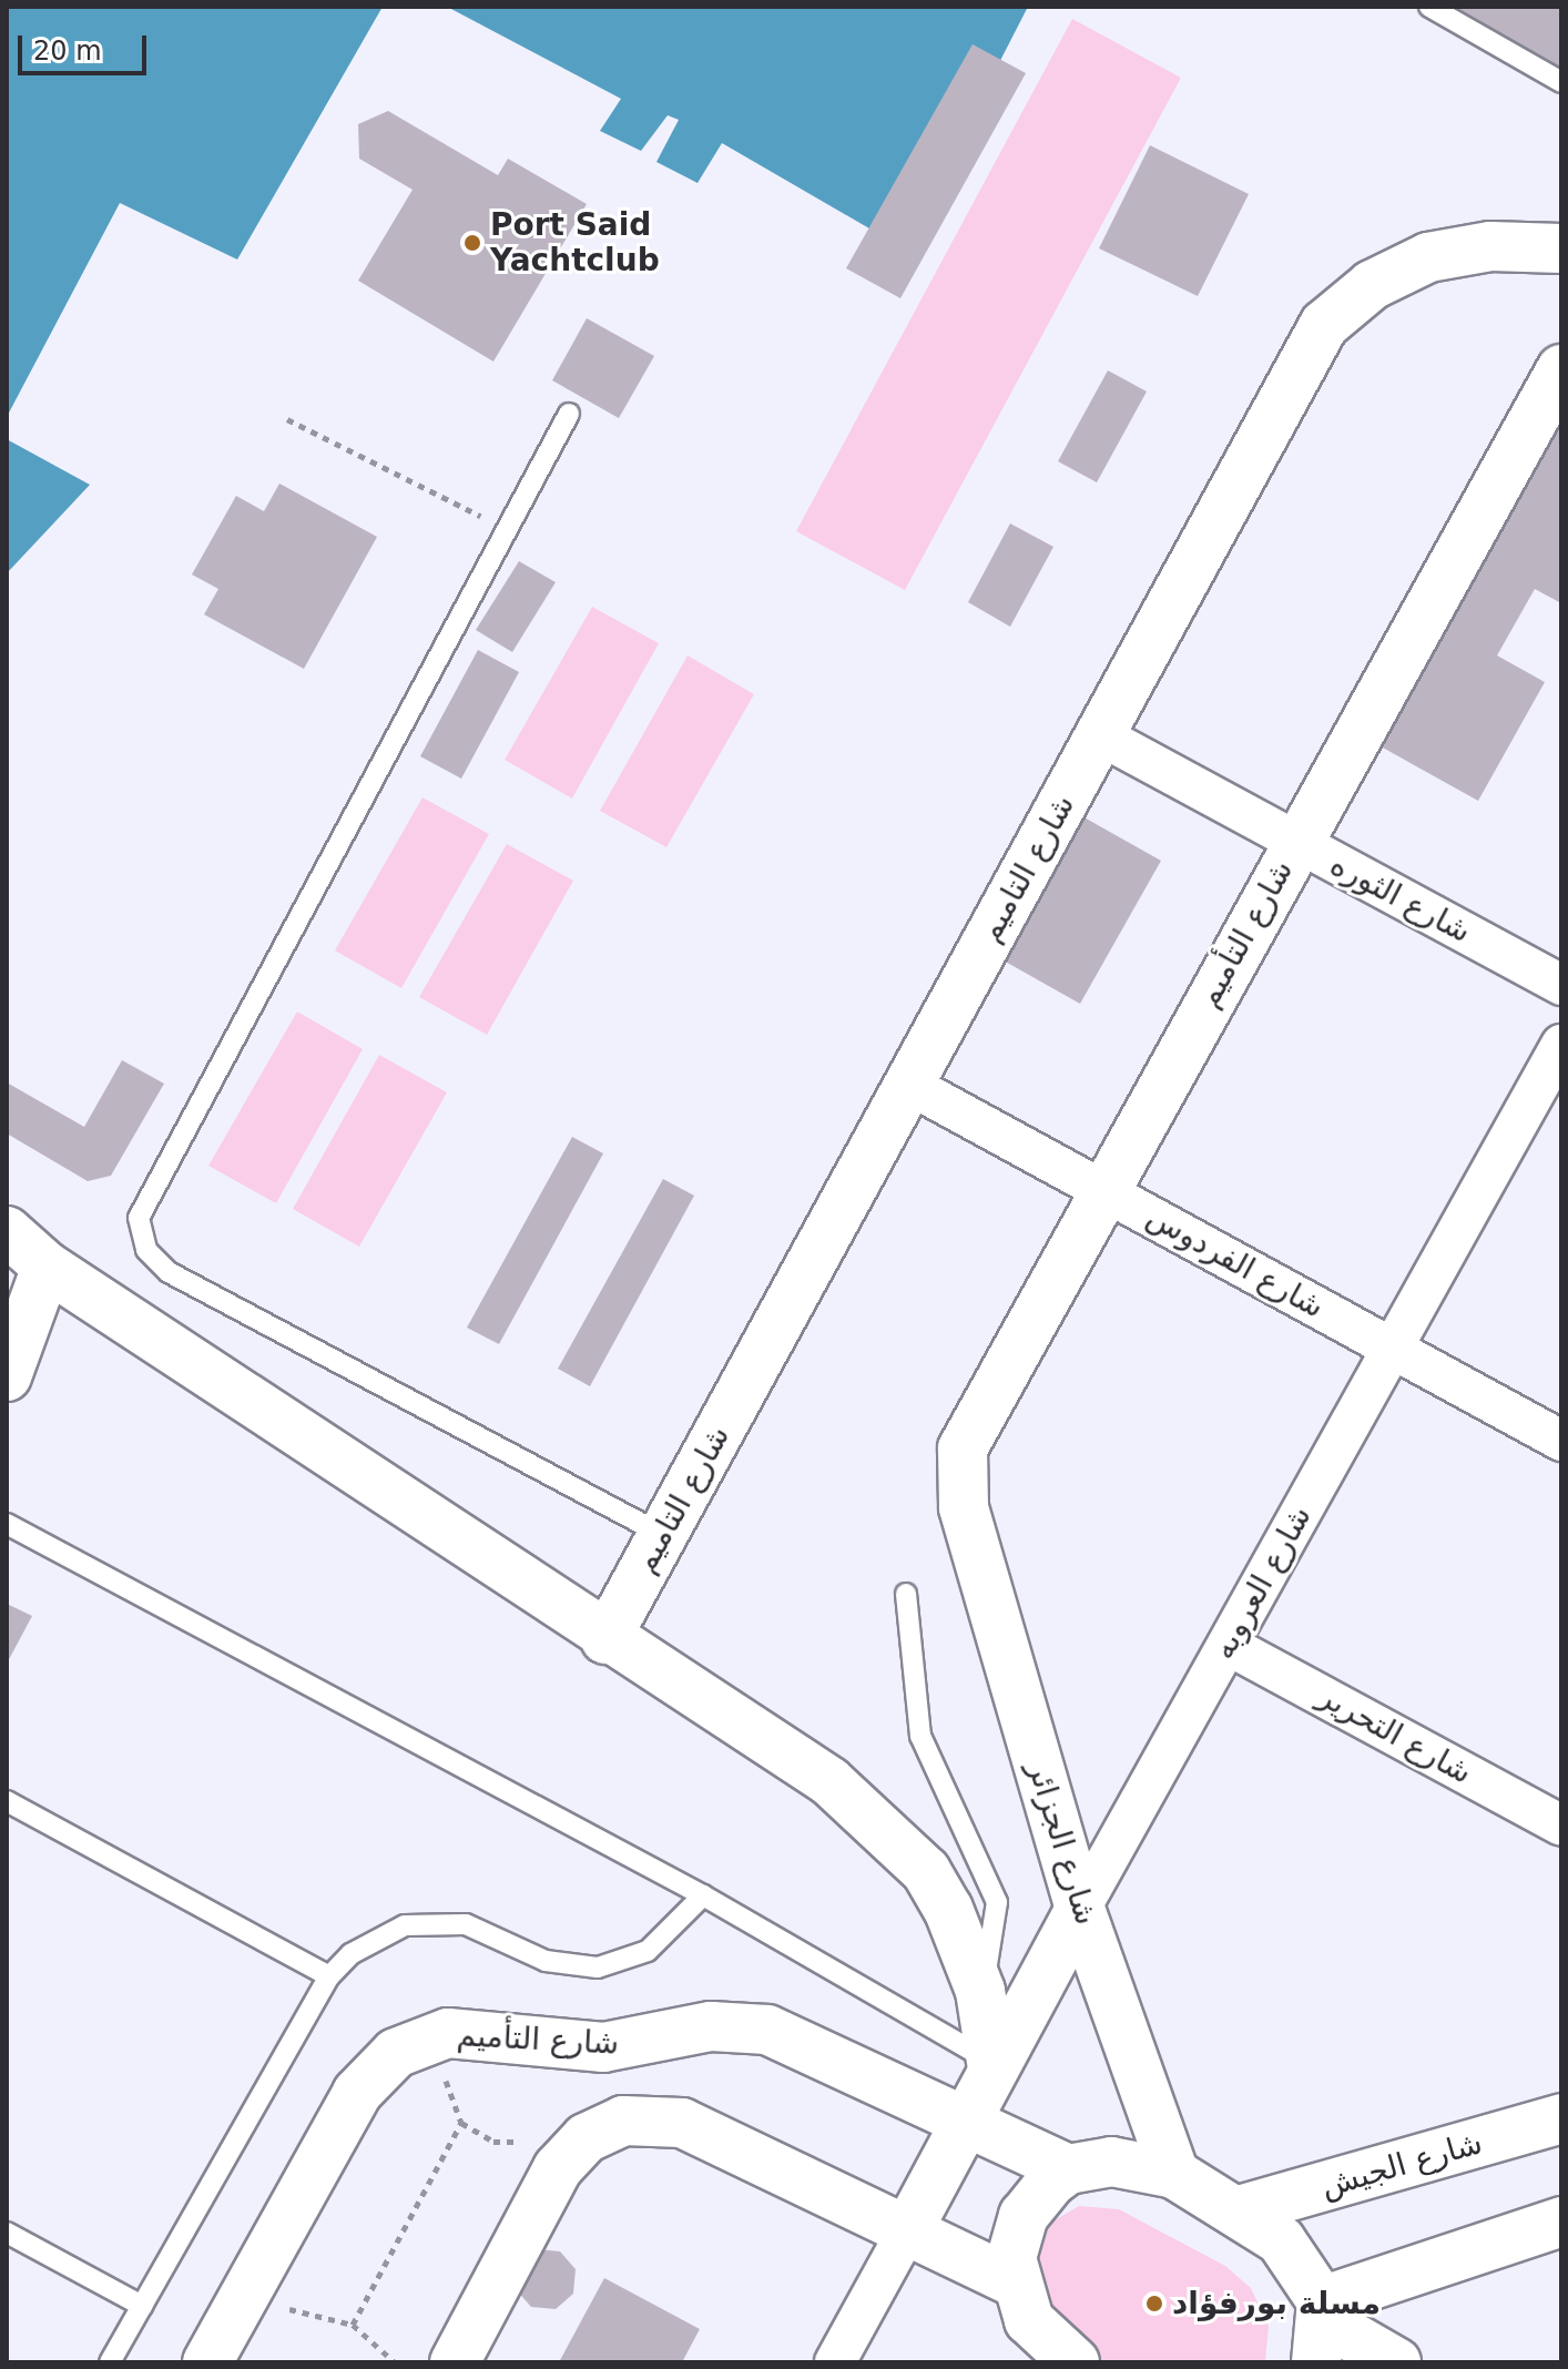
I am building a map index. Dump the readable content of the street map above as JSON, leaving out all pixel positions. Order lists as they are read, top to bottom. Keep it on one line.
{"streets":{"street":["شارع التاميم","شارع الثوره","شارع التأميم","شارع الفردوس","شارع العروبه","شارع التحرير","شارع الجزائر","شارع الجيش"]},"crossings":[["شارع التاميم","شارع الثوره"],["شارع التاميم","شارع الفردوس"],["شارع الثوره","شارع التأميم"],["شارع التأميم","شارع الفردوس"],["شارع التأميم","شارع العروبه"],["شارع التأميم","شارع الجزائر"],["شارع الفردوس","شارع العروبه"],["شارع العروبه","شارع التحرير"],["شارع العروبه","شارع الجزائر"]],"places":["Port Said Yachtclub","مسلة بورفؤاد"],"scale_bar":"20 m"}
